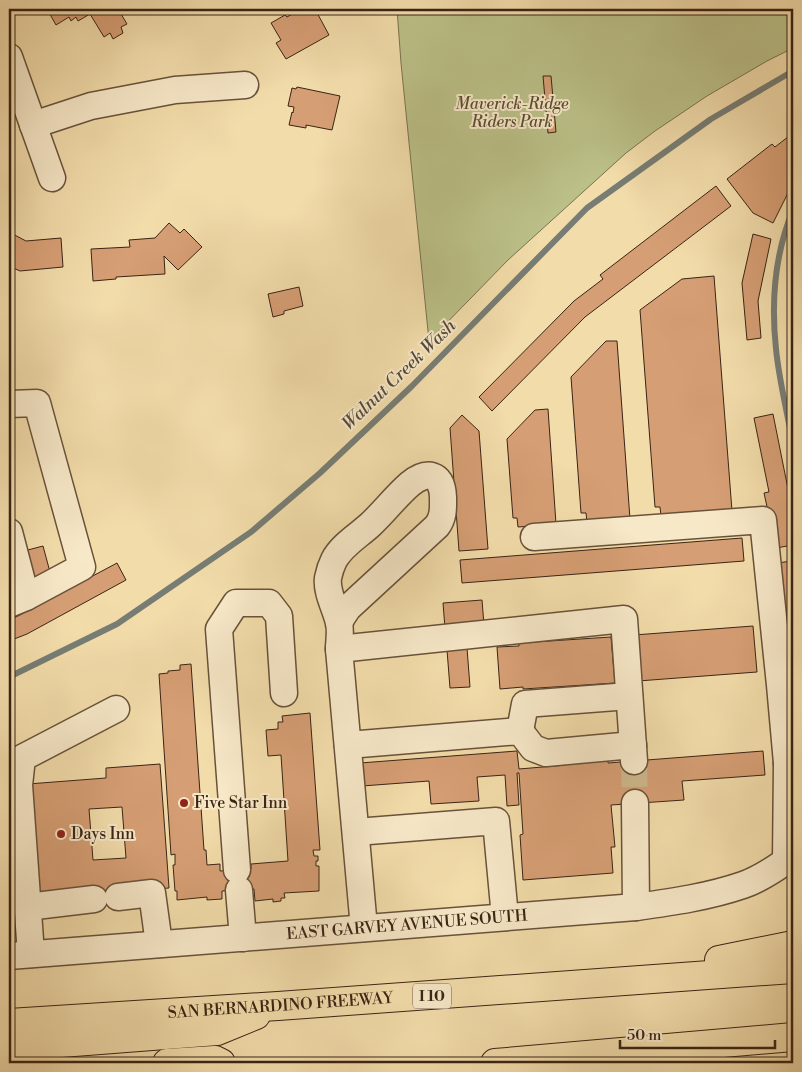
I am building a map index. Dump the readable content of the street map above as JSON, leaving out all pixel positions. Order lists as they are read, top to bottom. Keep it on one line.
{"streets":{"highway":["I 10","SAN BERNARDINO FREEWAY"],"street":["EAST GARVEY AVENUE SOUTH"]},"water":["Walnut Creek Wash"],"parks":["Maverick-Ridge Riders Park"],"places":["Five Star Inn","Days Inn"],"scale_bar":"50 m"}
